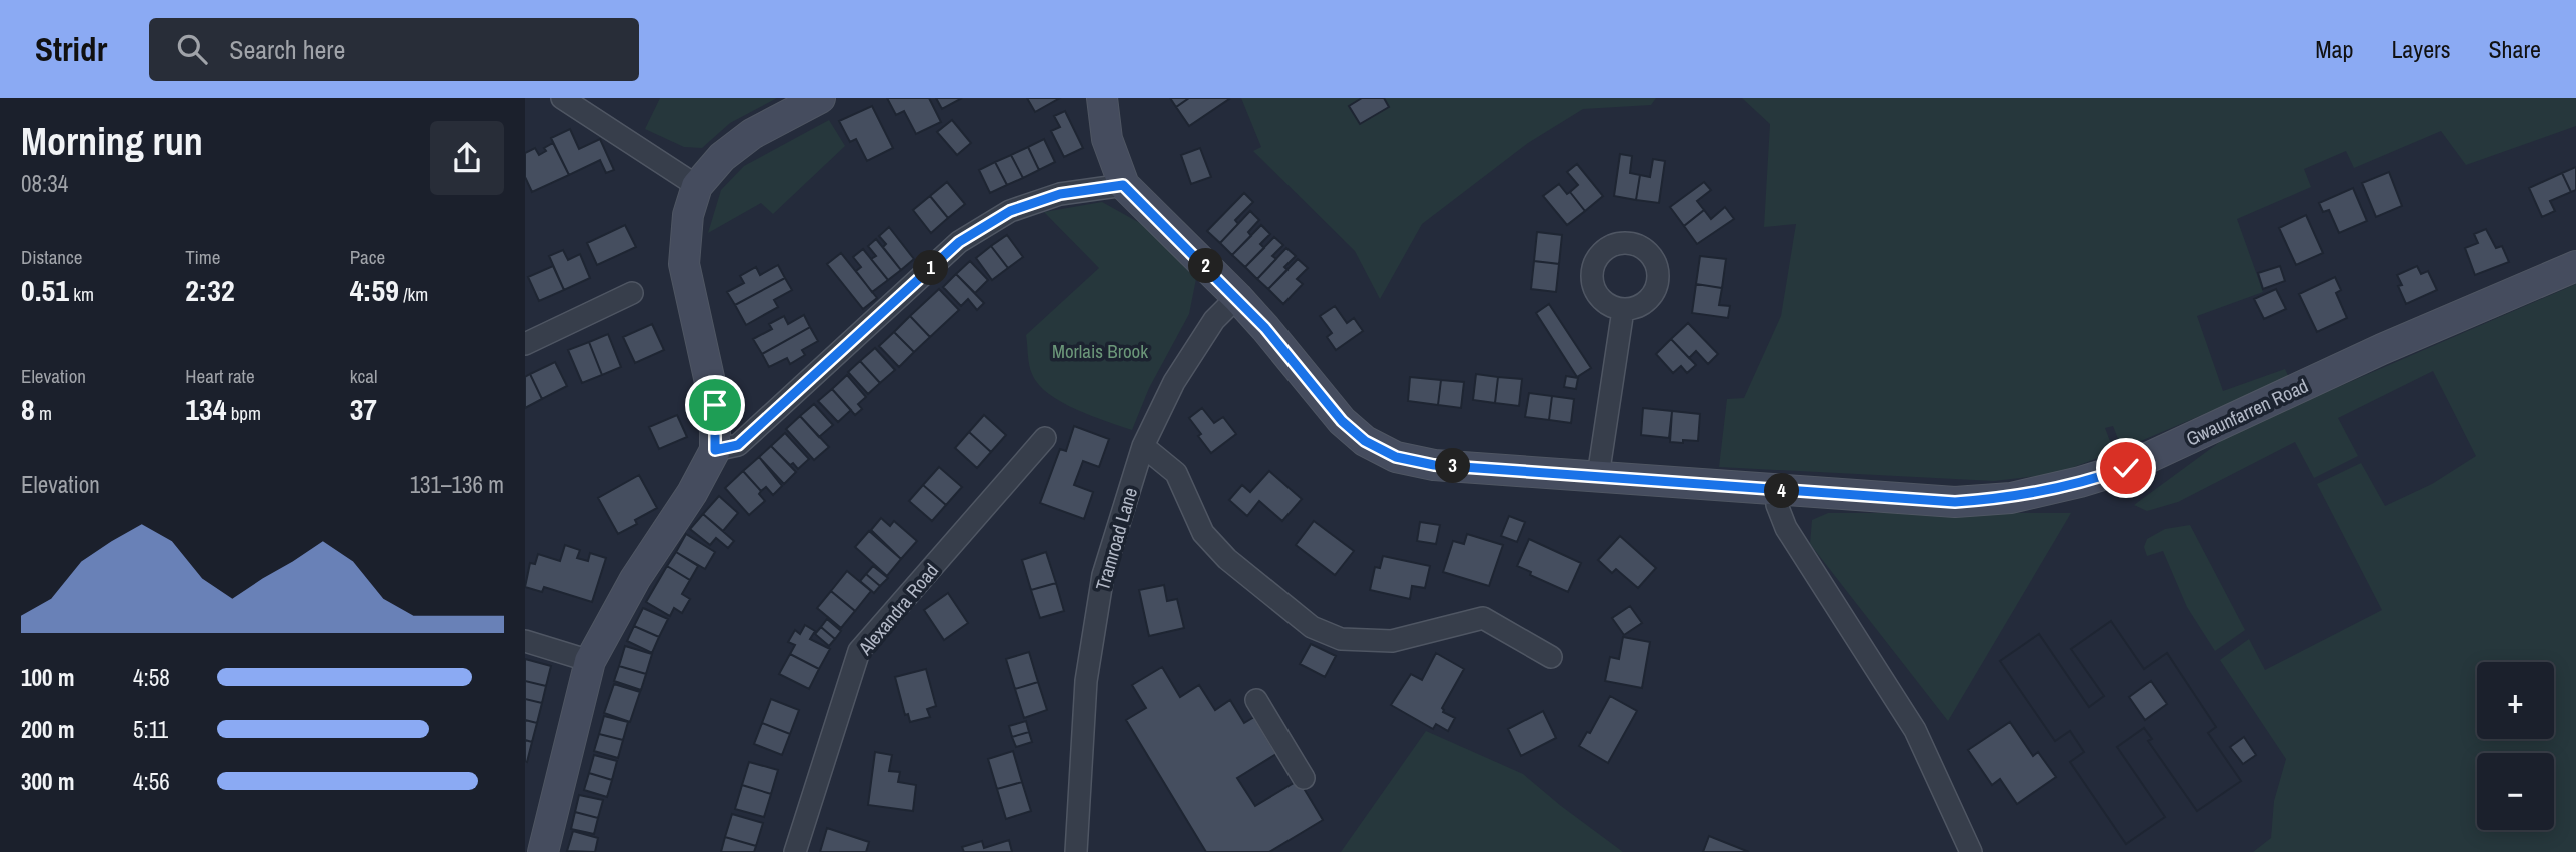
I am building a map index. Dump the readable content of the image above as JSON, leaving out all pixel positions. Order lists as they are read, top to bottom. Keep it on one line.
{"streets":{"street":["Gwaunfarren Road","Tramroad Lane","Alexandra Road"]},"crossings":[["Gwaunfarren Road","Tramroad Lane"]],"parks":["Morlais Brook"],"page":{"header":"Stridr","search":"Search here","nav":["Map","Layers","Share"],"heading":["Morning run","08:34"],"stats":[["Distance","0.51 km"],["Time","2:32"],["Pace","4:59 /km"],["Elevation","8 m"],["Heart rate","134 bpm"],["kcal","37"]],"pins":["2","1","3","4"],"chart":["Elevation","131–136 m"],"list":[{"name":"100 m","note":"4:58"},{"name":"200 m","note":"5:11"},{"name":"300 m","note":"4:56"}],"map_buttons":["+","−"]}}
